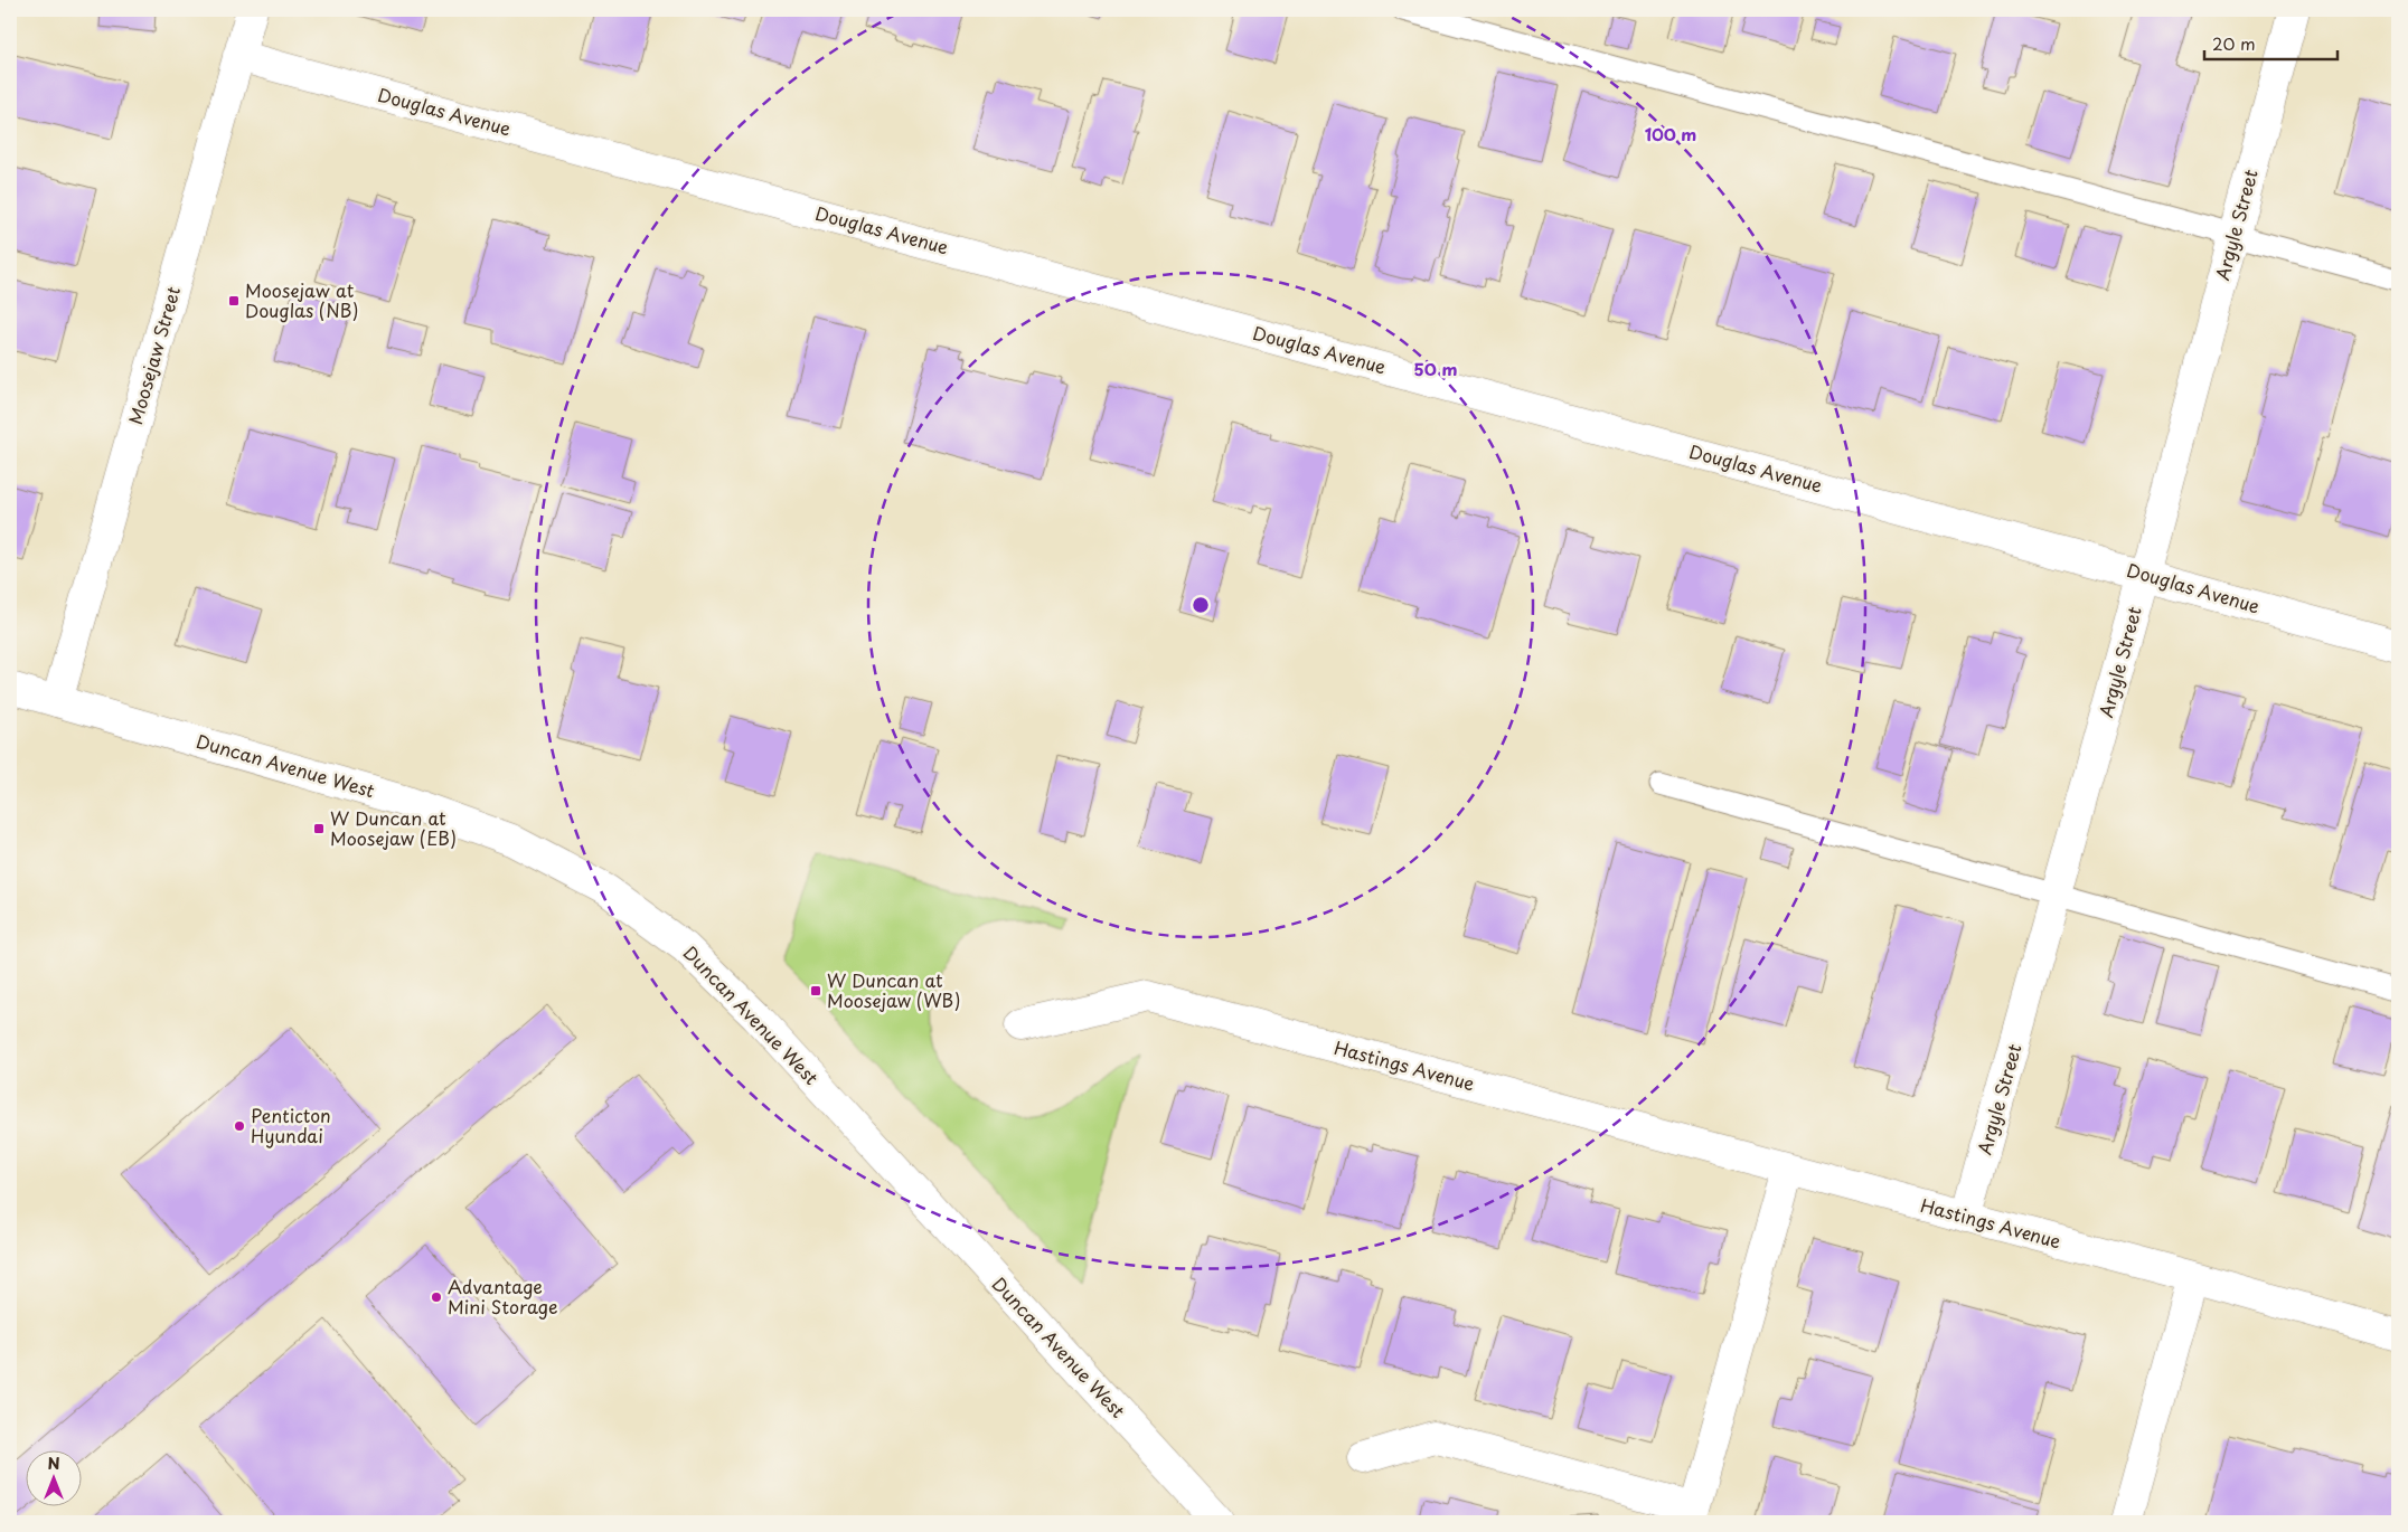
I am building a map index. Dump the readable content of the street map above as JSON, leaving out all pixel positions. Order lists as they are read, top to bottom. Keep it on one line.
{"streets":{"street":["Douglas Avenue","Argyle Street","Moosejaw Street","Duncan Avenue West","Hastings Avenue"]},"crossings":[["Douglas Avenue","Argyle Street"],["Douglas Avenue","Moosejaw Street"],["Argyle Street","Hastings Avenue"],["Moosejaw Street","Duncan Avenue West"]],"places":{"transit":["Moosejaw at Douglas (NB)","W Duncan at Moosejaw (EB)","W Duncan at Moosejaw (WB)"],"other":["Penticton Hyundai","Advantage Mini Storage"]},"scale_bar":"20 m","north":"top","rings":["100 m","50 m"]}
